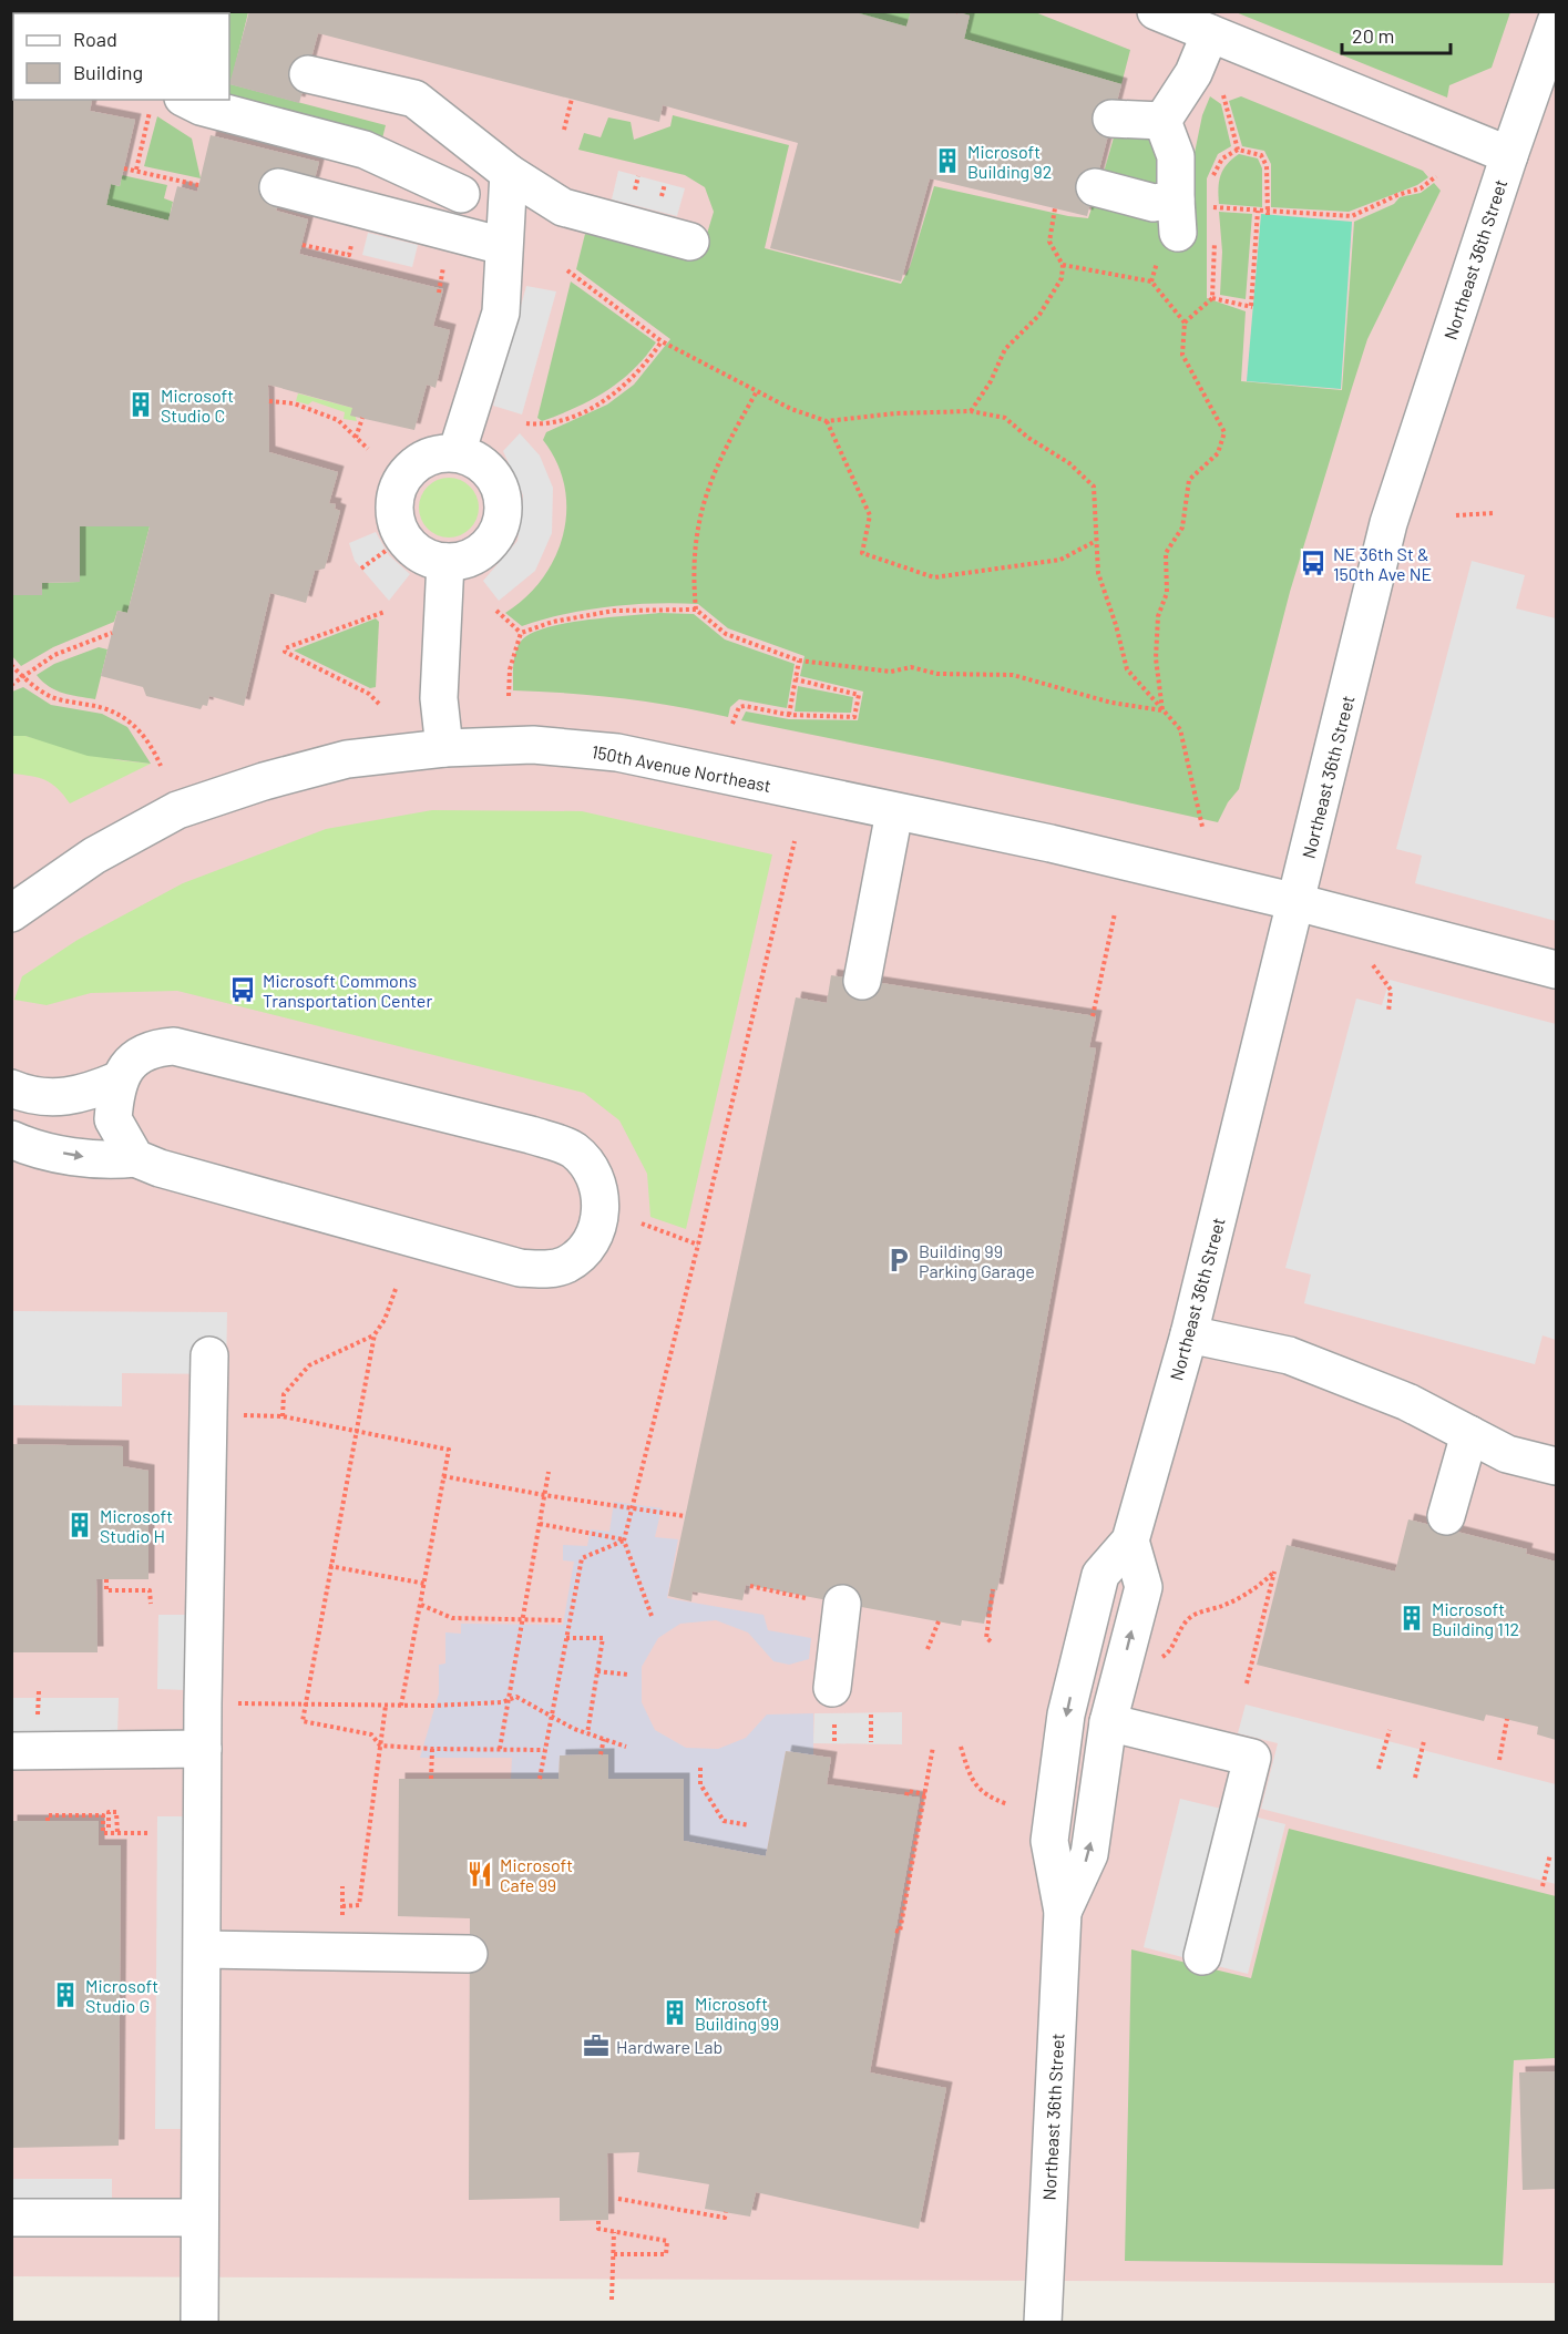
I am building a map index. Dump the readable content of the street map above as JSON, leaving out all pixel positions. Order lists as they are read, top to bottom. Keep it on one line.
{"streets":{"street":["Northeast 36th Street","150th Avenue Northeast"]},"crossings":[["Northeast 36th Street","150th Avenue Northeast"]],"places":{"building":["Microsoft Building 92","Microsoft Studio C","Microsoft Studio H","Microsoft Building 112","Microsoft Studio G","Microsoft Building 99"],"bus stop":["NE 36th St & 150th Ave NE","Microsoft Commons Transportation Center"],"parking":["Building 99 Parking Garage"],"restaurant":["Microsoft Cafe 99"],"office":["Hardware Lab"]},"legend":["Road","Building"],"scale_bar":"20 m"}
